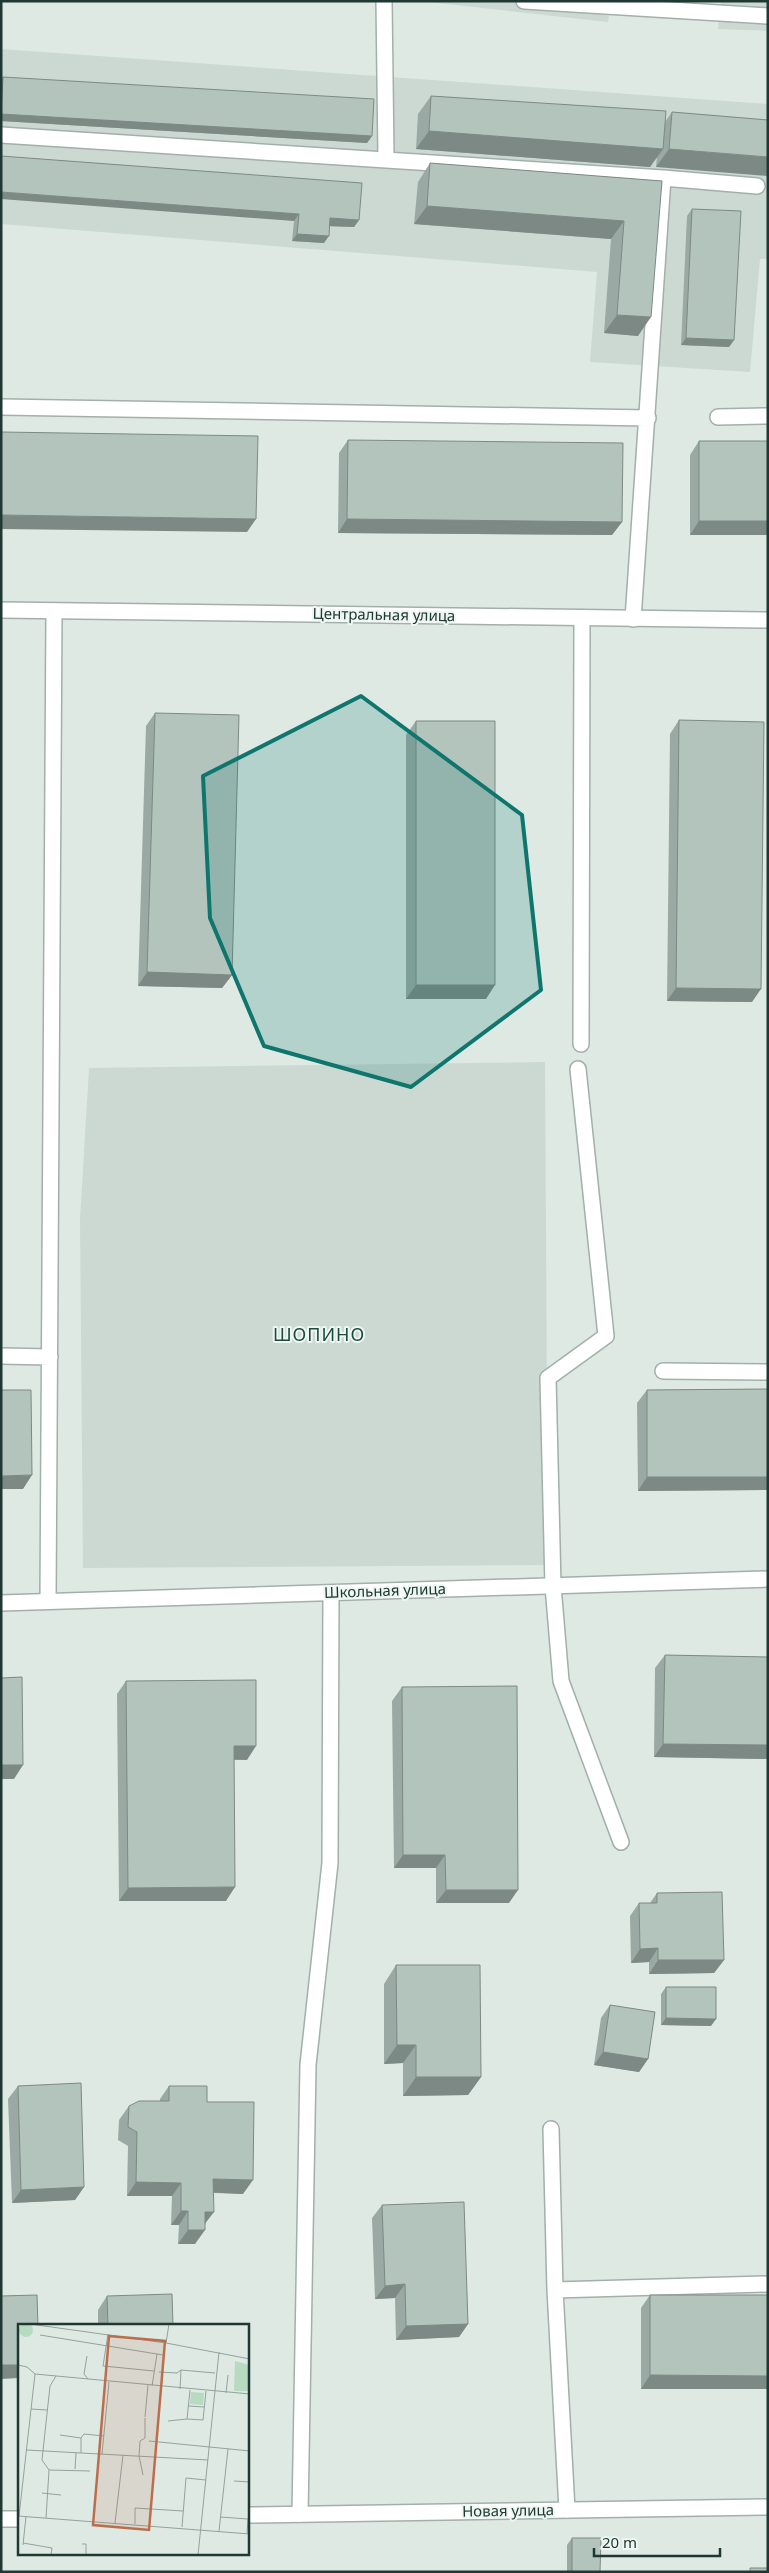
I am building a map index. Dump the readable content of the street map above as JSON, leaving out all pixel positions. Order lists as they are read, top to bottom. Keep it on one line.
{"streets":{"street":["Центральная улица","Школьная улица","Новая улица"]},"districts":["ШОПИНО"],"scale_bar":"20 m"}
